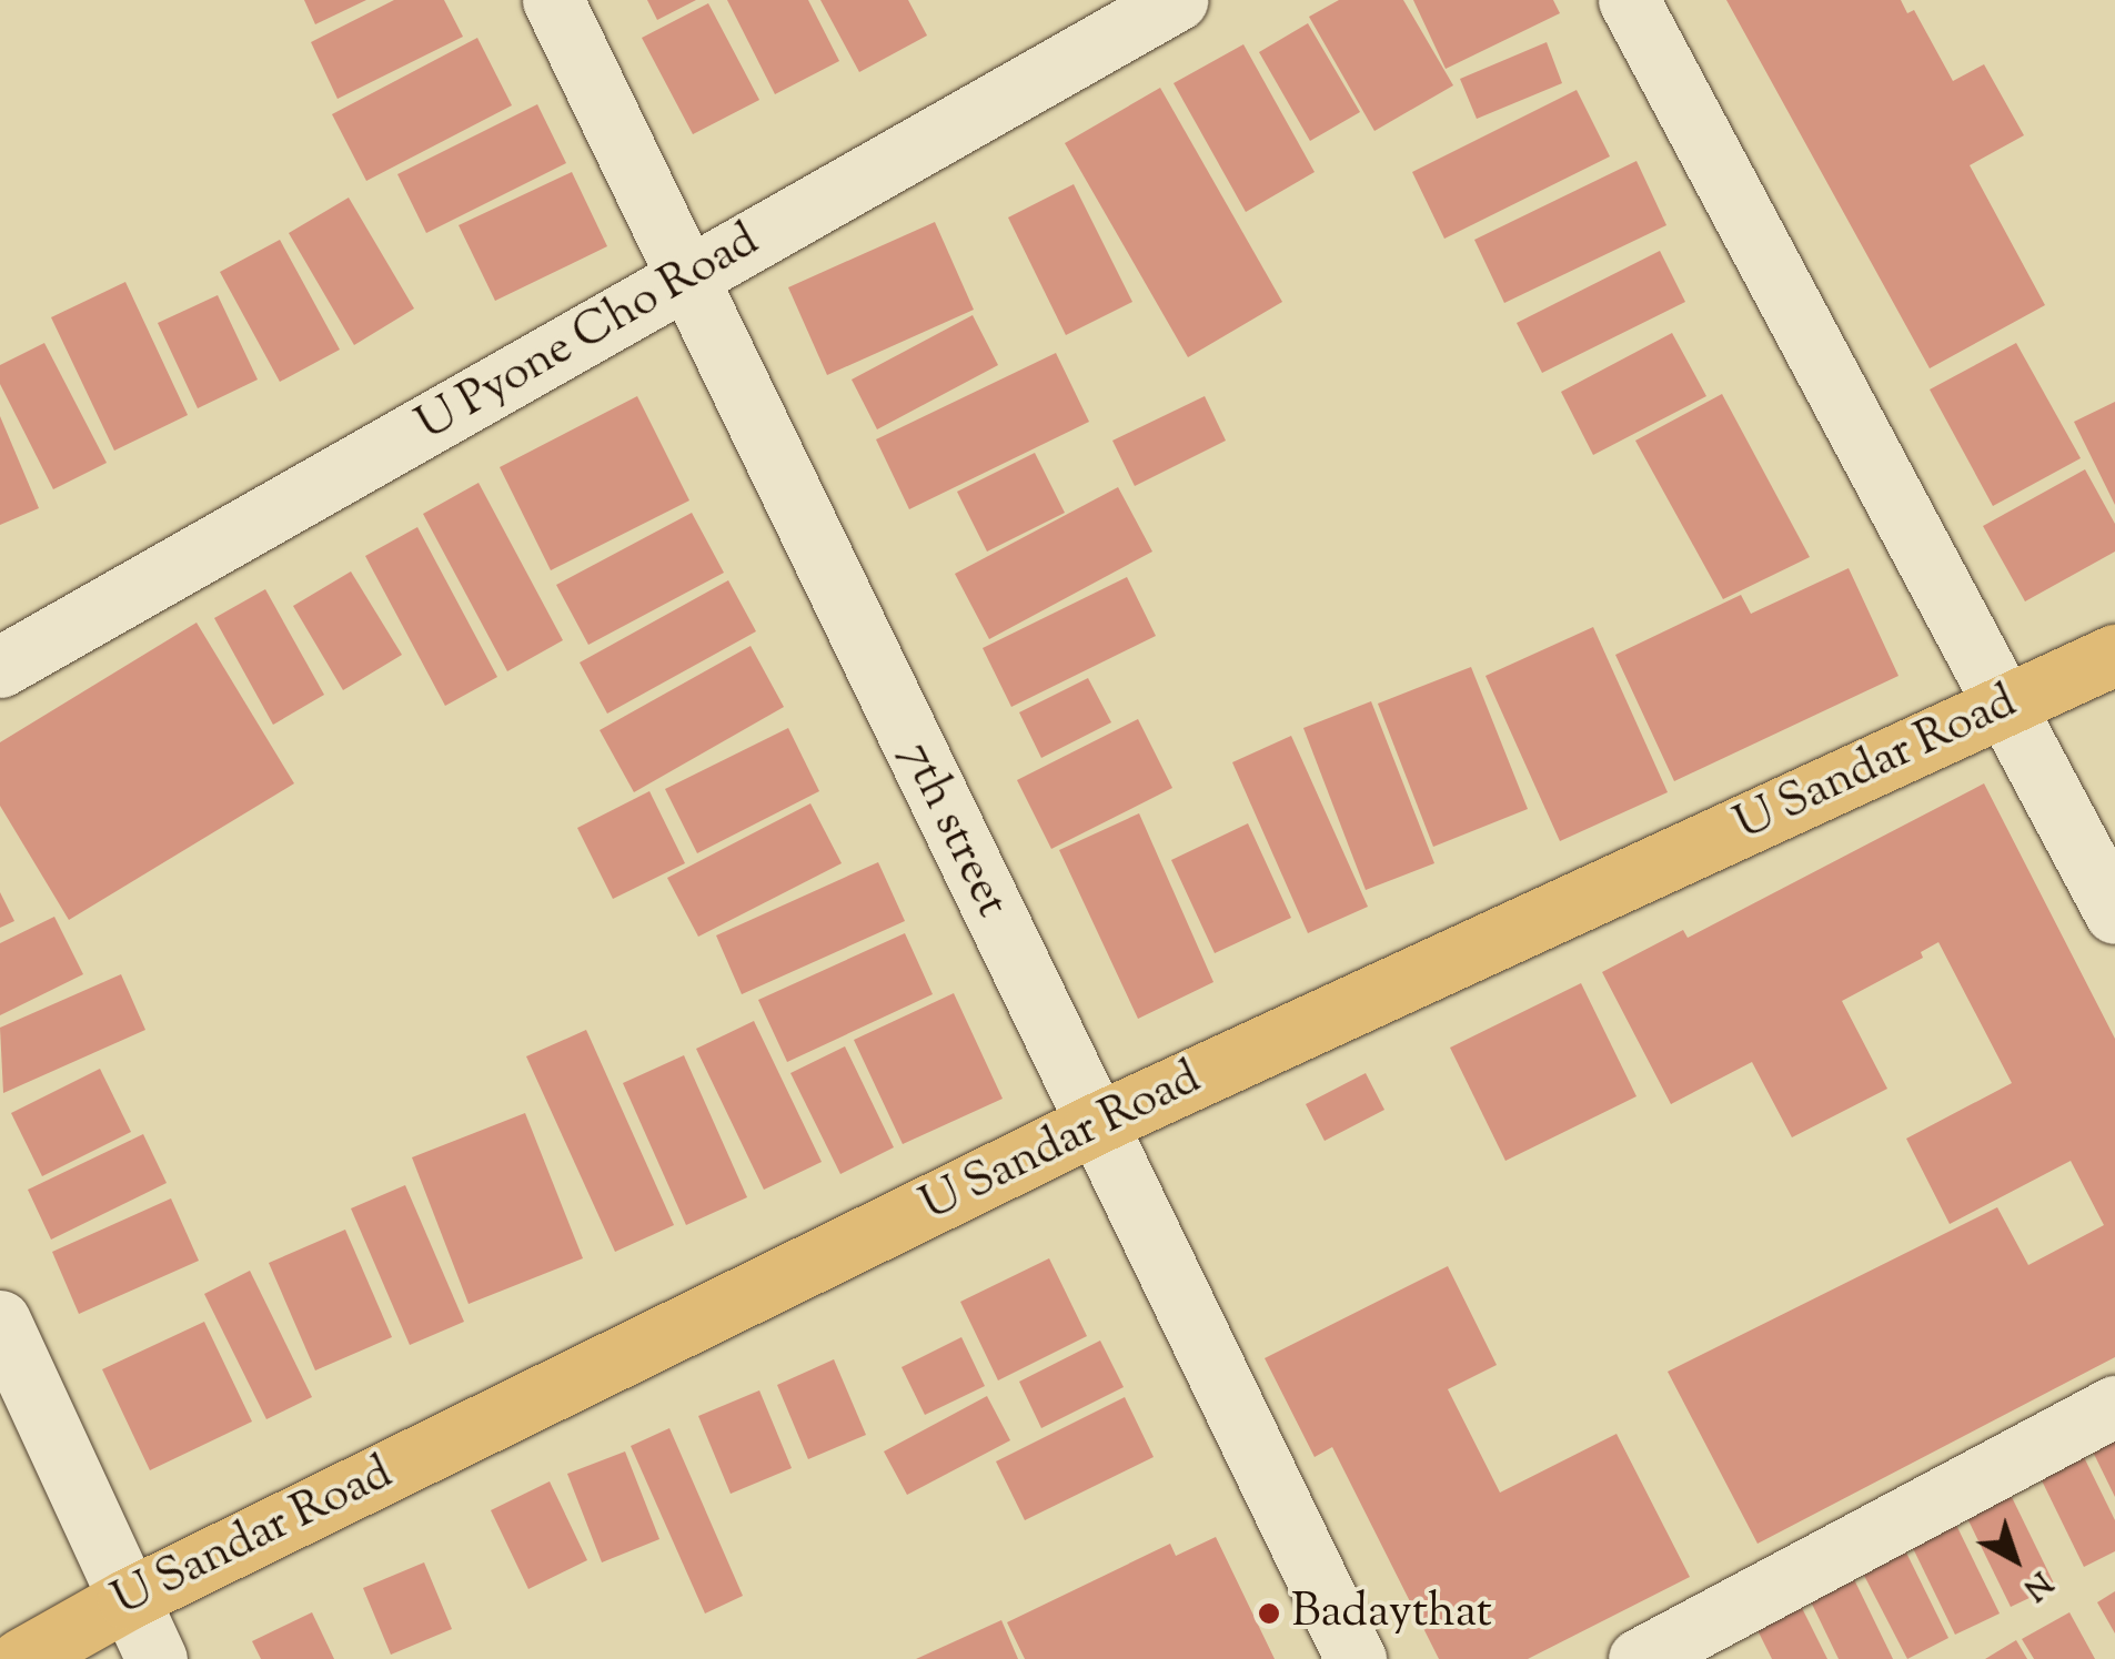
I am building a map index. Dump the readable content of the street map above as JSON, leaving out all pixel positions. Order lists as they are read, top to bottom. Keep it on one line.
{"streets":{"main road":["U Sandar Road"],"street":["U Pyone Cho Road","7th street"]},"crossings":[["U Pyone Cho Road","7th street"],["U Sandar Road","7th street"]],"places":["Badaythat"],"north":"bottom right"}
